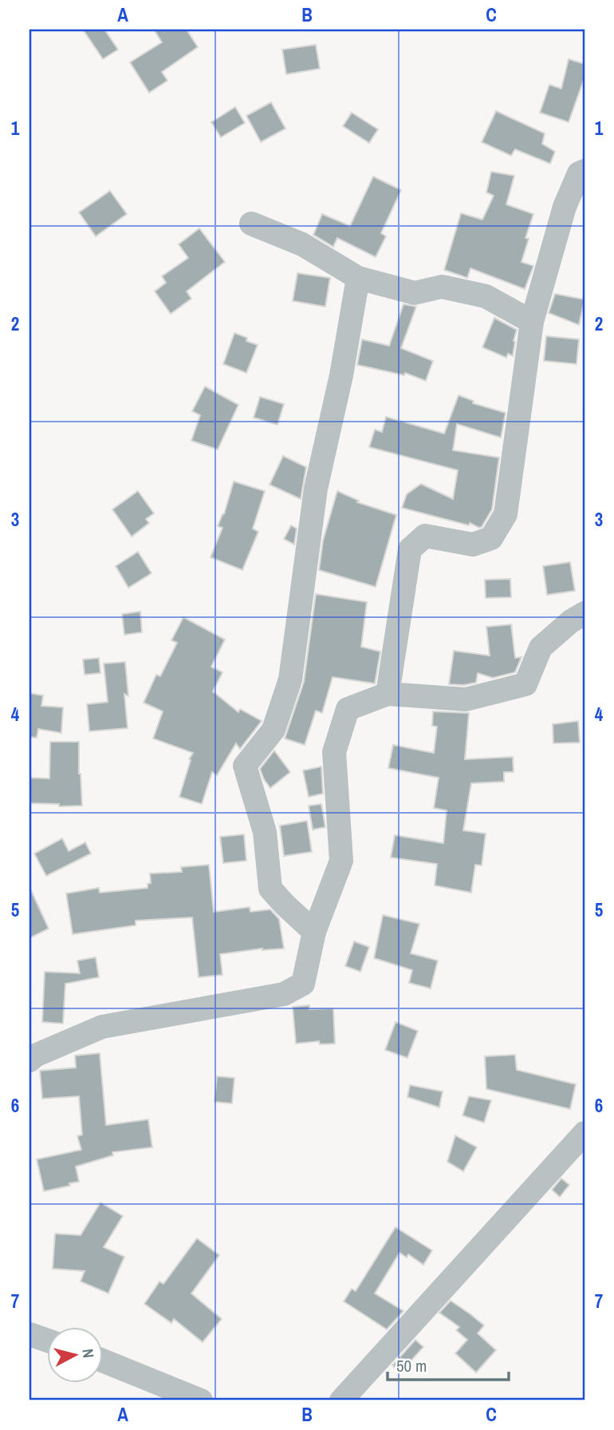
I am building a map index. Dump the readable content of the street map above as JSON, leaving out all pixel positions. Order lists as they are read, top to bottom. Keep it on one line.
{"scale_bar":"50 m","north":"right","grid":{"columns":["A","B","C"],"rows":["1","2","3","4","5","6","7"]}}
